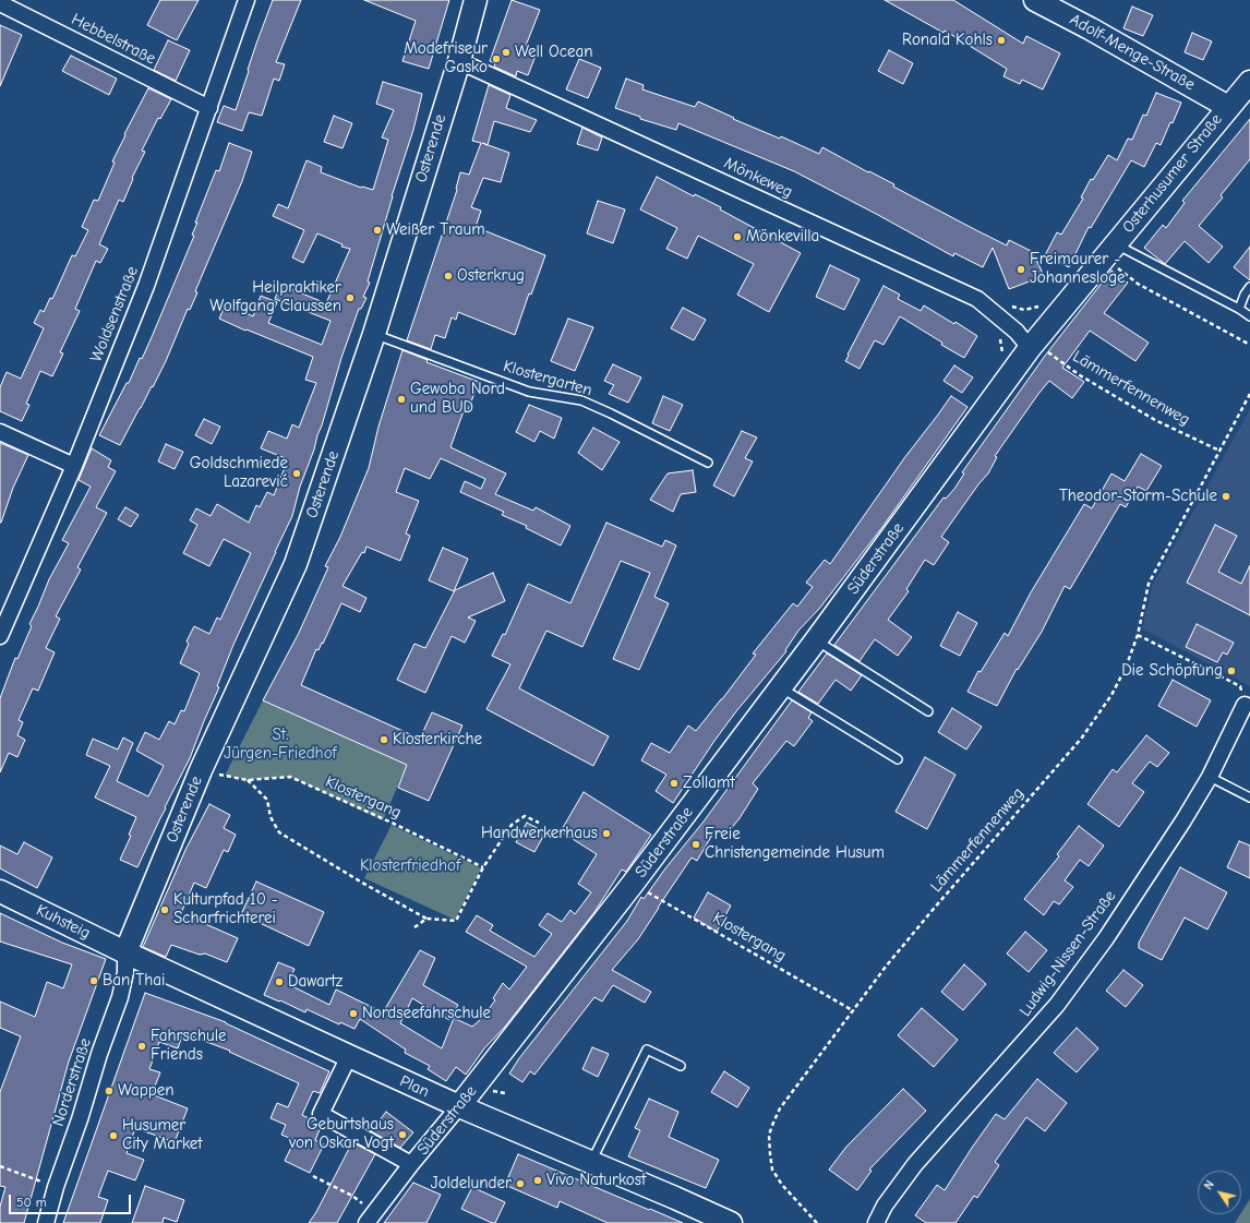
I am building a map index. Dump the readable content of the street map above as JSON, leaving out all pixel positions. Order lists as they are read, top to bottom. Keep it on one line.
{"streets":{"main road":["Adolf-Menge-Straße","Osterende","Osterhusumer Straße","Süderstraße","Kuhsteig","Plan"],"street":["Hebbelstraße","Mönkeweg","Woldsenstraße","Ludwig-Nissen-Straße","Norderstraße"],"lane":["Klostergarten"],"path":["Lämmerfennenweg","Klostergang"]},"crossings":[["Hebbelstraße","Woldsenstraße"],["Adolf-Menge-Straße","Osterhusumer Straße"],["Osterende","Mönkeweg"],["Osterende","Klostergarten"],["Osterende","Klostergang"],["Osterende","Kuhsteig"],["Osterende","Norderstraße"],["Osterende","Plan"],["Osterhusumer Straße","Mönkeweg"],["Osterhusumer Straße","Lämmerfennenweg"],["Osterhusumer Straße","Süderstraße"],["Mönkeweg","Lämmerfennenweg"],["Mönkeweg","Süderstraße"],["Lämmerfennenweg","Süderstraße"],["Lämmerfennenweg","Klostergang"],["Süderstraße","Klostergang"],["Süderstraße","Plan"],["Kuhsteig","Norderstraße"],["Kuhsteig","Plan"],["Norderstraße","Plan"]],"parks":["St. Jürgen-Friedhof","Klosterfriedhof"],"places":["Ronald Kohls","Well Ocean","Modefriseur Gasko","Weißer Traum","Mönkevilla","Freimaurer - Johannesloge","Osterkrug","Heilpraktiker Wolfgang Claussen","Gewoba Nord und BUD","Goldschmiede Lazarević","Theodor-Storm-Schule","Die Schöpfung","Klosterkirche","Zollamt","Handwerkerhaus","Freie Christengemeinde Husum","Kulturpfad 10 - Scharfrichterei","Ban Thai","Dawartz","Nordseefahrschule","Fahrschule Friends","Wappen","Geburtshaus von Oskar Vogt","Husumer City Market","Vivo Naturkost","Joldelunder"],"scale_bar":"50 m","north":"top left"}
